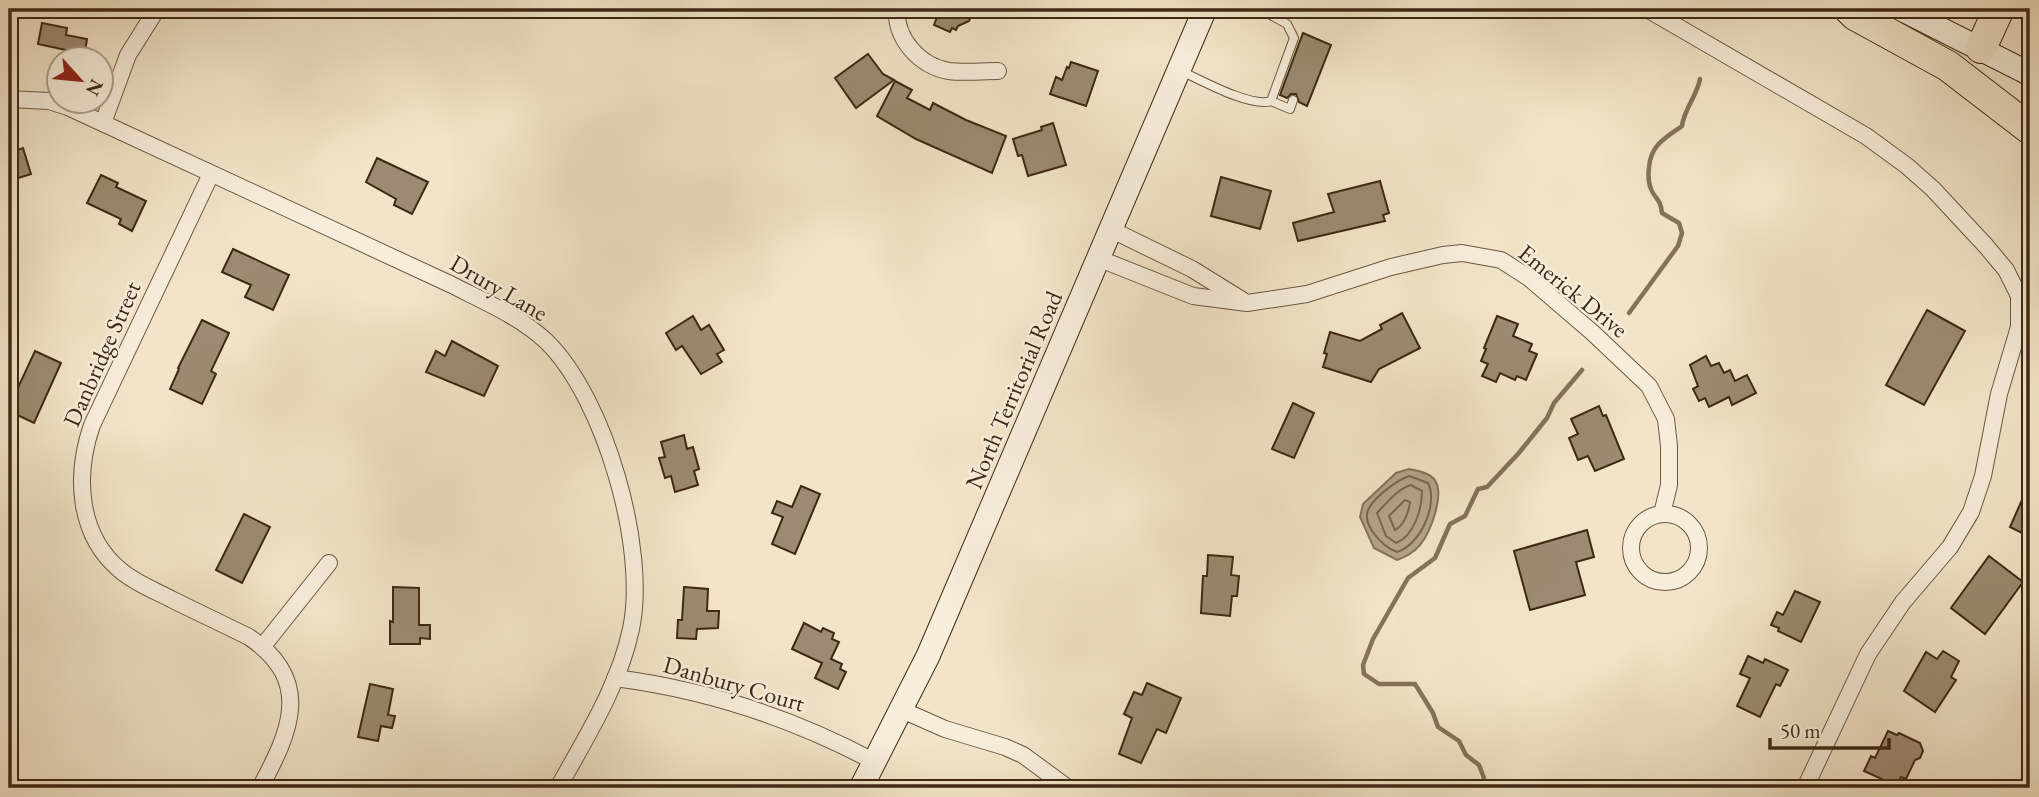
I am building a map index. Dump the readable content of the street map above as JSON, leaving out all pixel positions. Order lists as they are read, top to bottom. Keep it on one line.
{"streets":{"main road":["North Territorial Road"],"street":["Drury Lane","Emerick Drive","Danbridge Street","Danbury Court"]},"crossings":[["Drury Lane","Danbridge Street"],["Drury Lane","Danbury Court"],["Emerick Drive","North Territorial Road"],["North Territorial Road","Danbury Court"]],"scale_bar":"50 m","north":"bottom right"}
